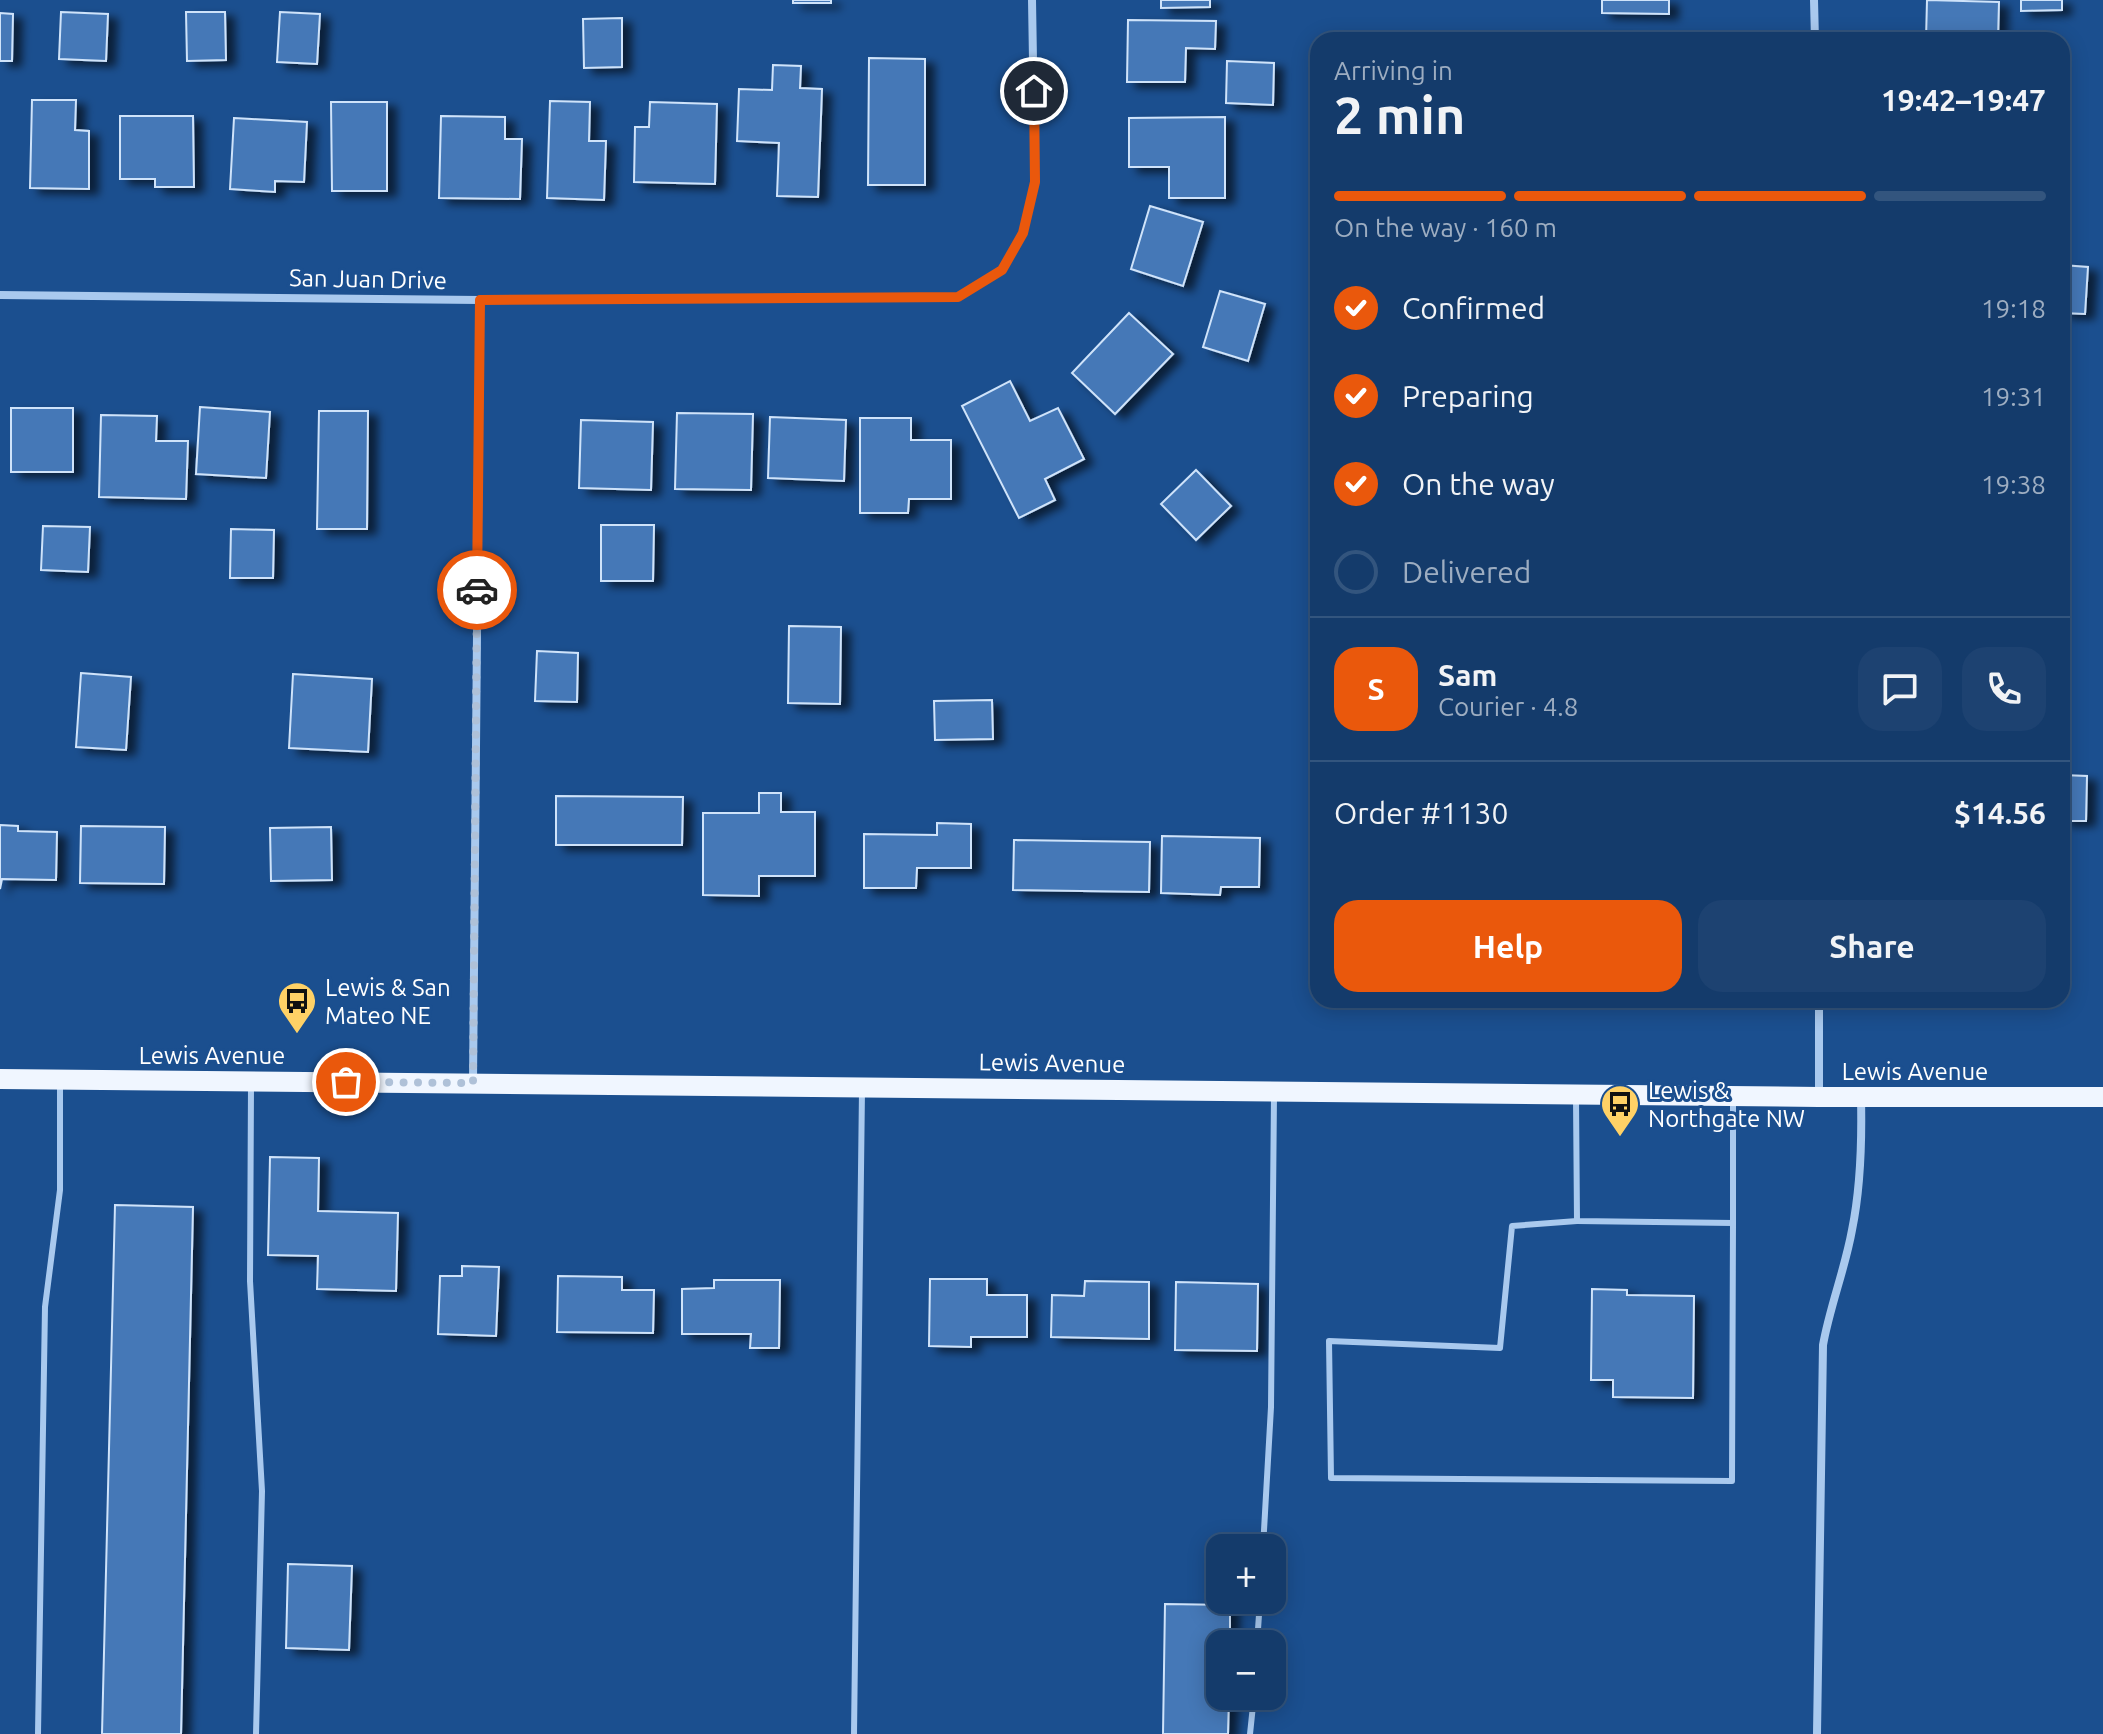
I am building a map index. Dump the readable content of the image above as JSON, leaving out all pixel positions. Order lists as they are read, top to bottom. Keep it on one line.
{"streets":{"main road":["Lewis Avenue"],"street":["San Juan Drive"]},"places":{"bus stop":["Lewis & San Mateo NE","Lewis & Northgate NW"]},"page":{"heading":["2 min","Arriving in","19:42–19:47"],"panel":["Sam","Courier · 4.8","Order #1130","$14.56"],"bar":"On the way · 160 m","list":[["Confirmed","19:18"],["Preparing","19:31"],["On the way","19:38"],"Delivered"],"round":"S","buttons":["Help","Share"],"map_buttons":["+","−"]}}
